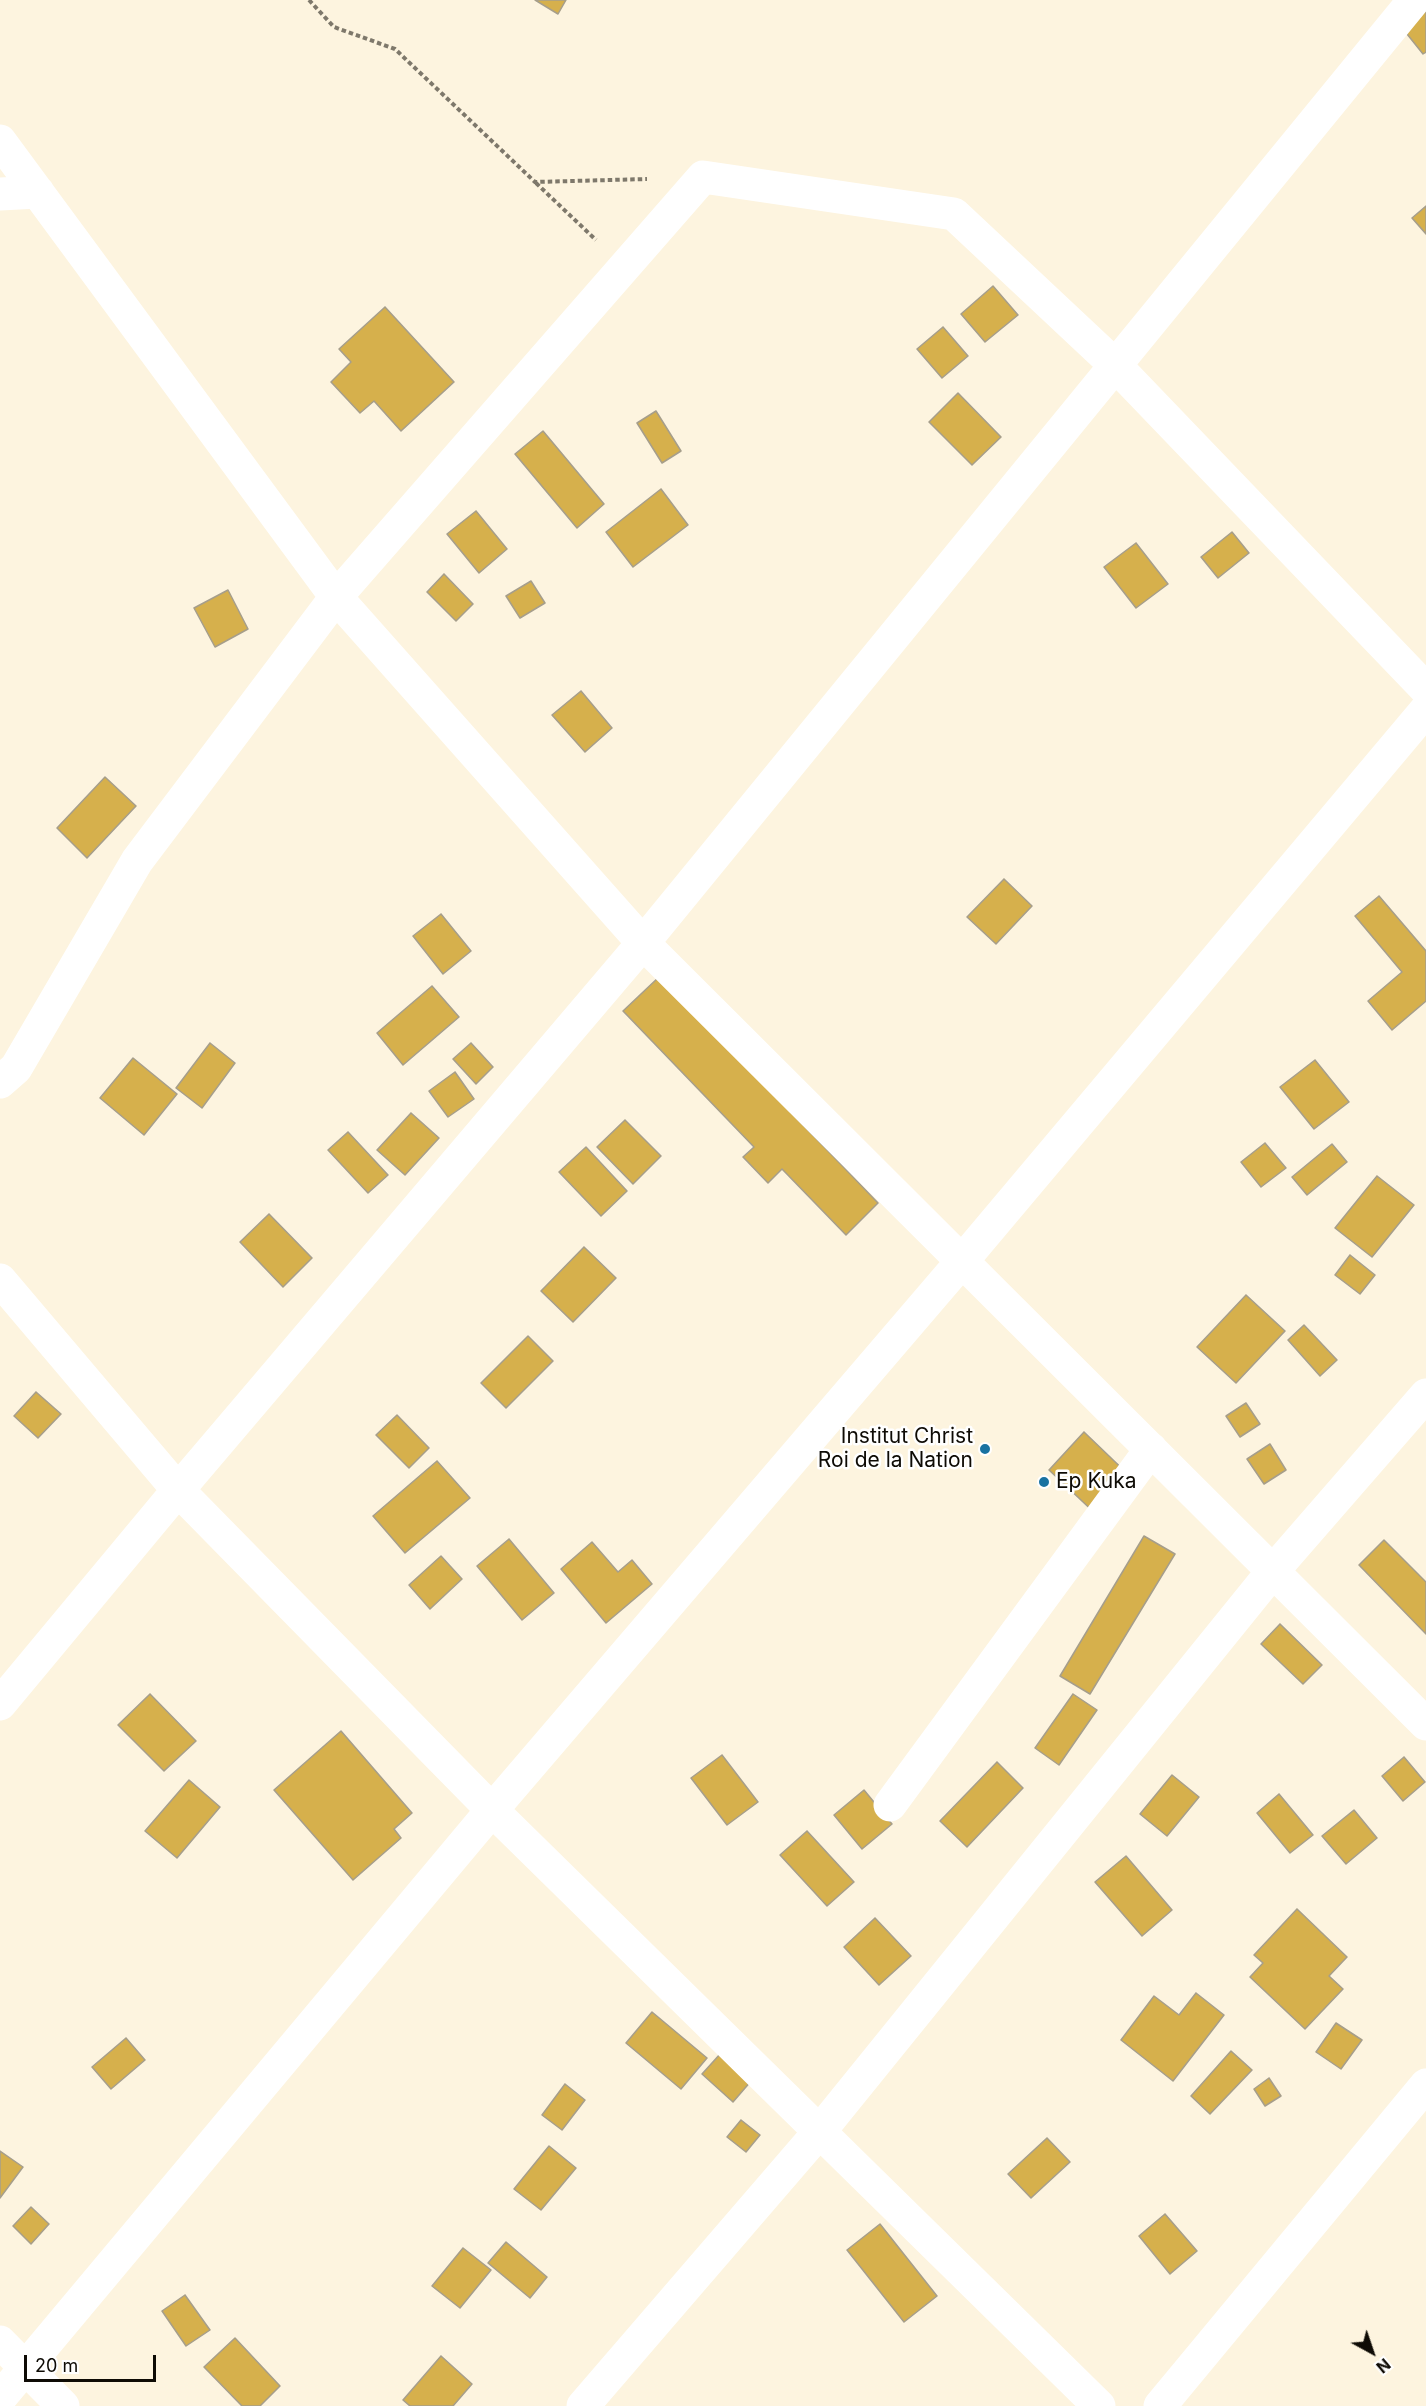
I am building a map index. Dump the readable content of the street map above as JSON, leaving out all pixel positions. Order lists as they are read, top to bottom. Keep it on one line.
{"places":["Institut Christ Roi de la Nation","Ep Kuka"],"scale_bar":"20 m","north":"bottom right"}
